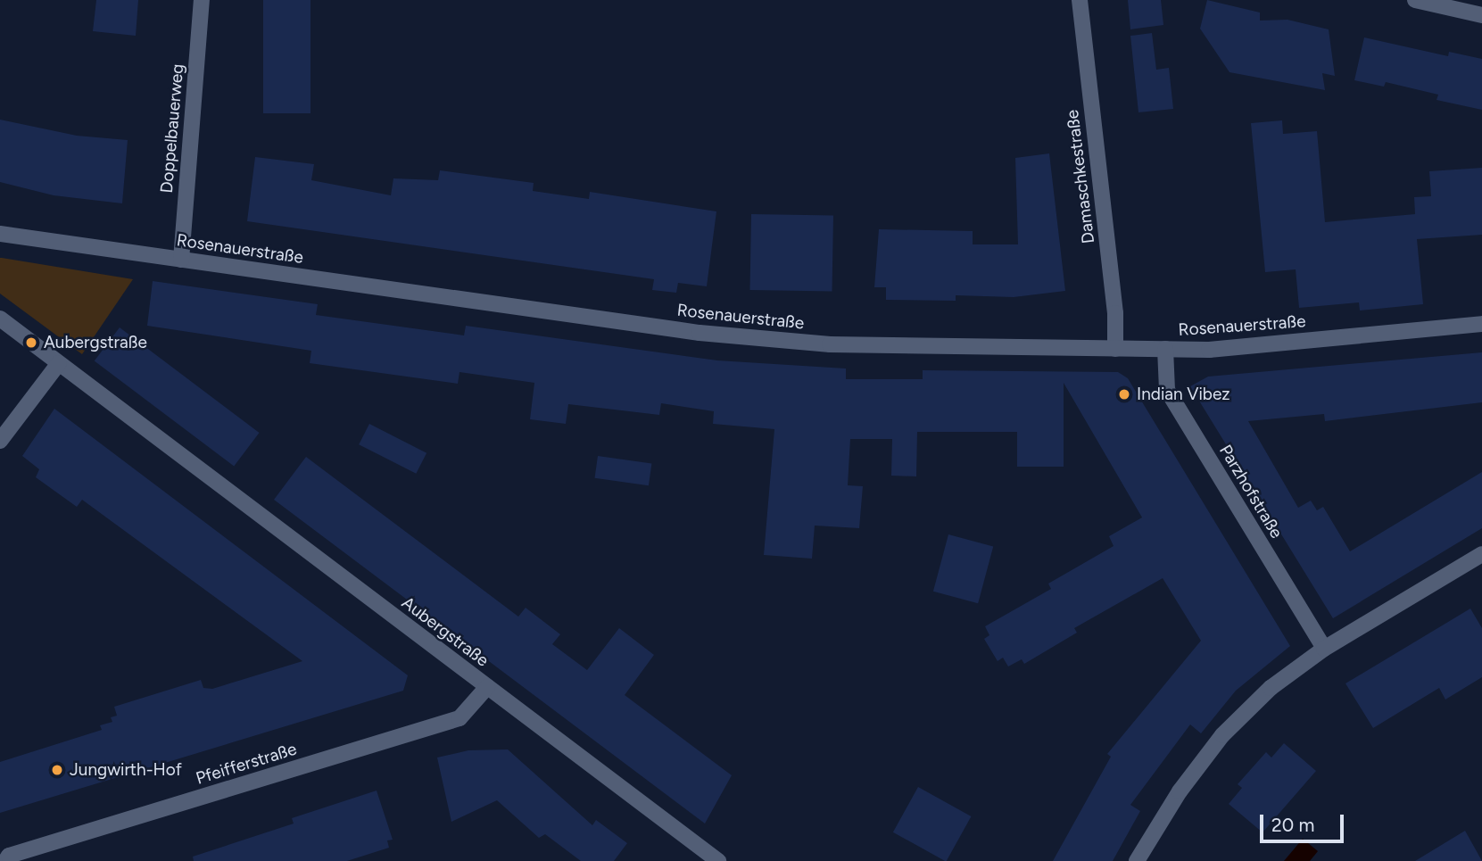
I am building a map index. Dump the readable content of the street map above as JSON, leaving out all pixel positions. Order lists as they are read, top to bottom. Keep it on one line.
{"streets":{"street":["Doppelbauerweg","Damaschkestraße","Rosenauerstraße","Parzhofstraße","Aubergstraße","Pfeifferstraße"]},"crossings":[["Doppelbauerweg","Rosenauerstraße"],["Damaschkestraße","Rosenauerstraße"],["Rosenauerstraße","Parzhofstraße"],["Aubergstraße","Pfeifferstraße"]],"places":["Aubergstraße","Indian Vibez","Jungwirth-Hof"],"scale_bar":"20 m"}
